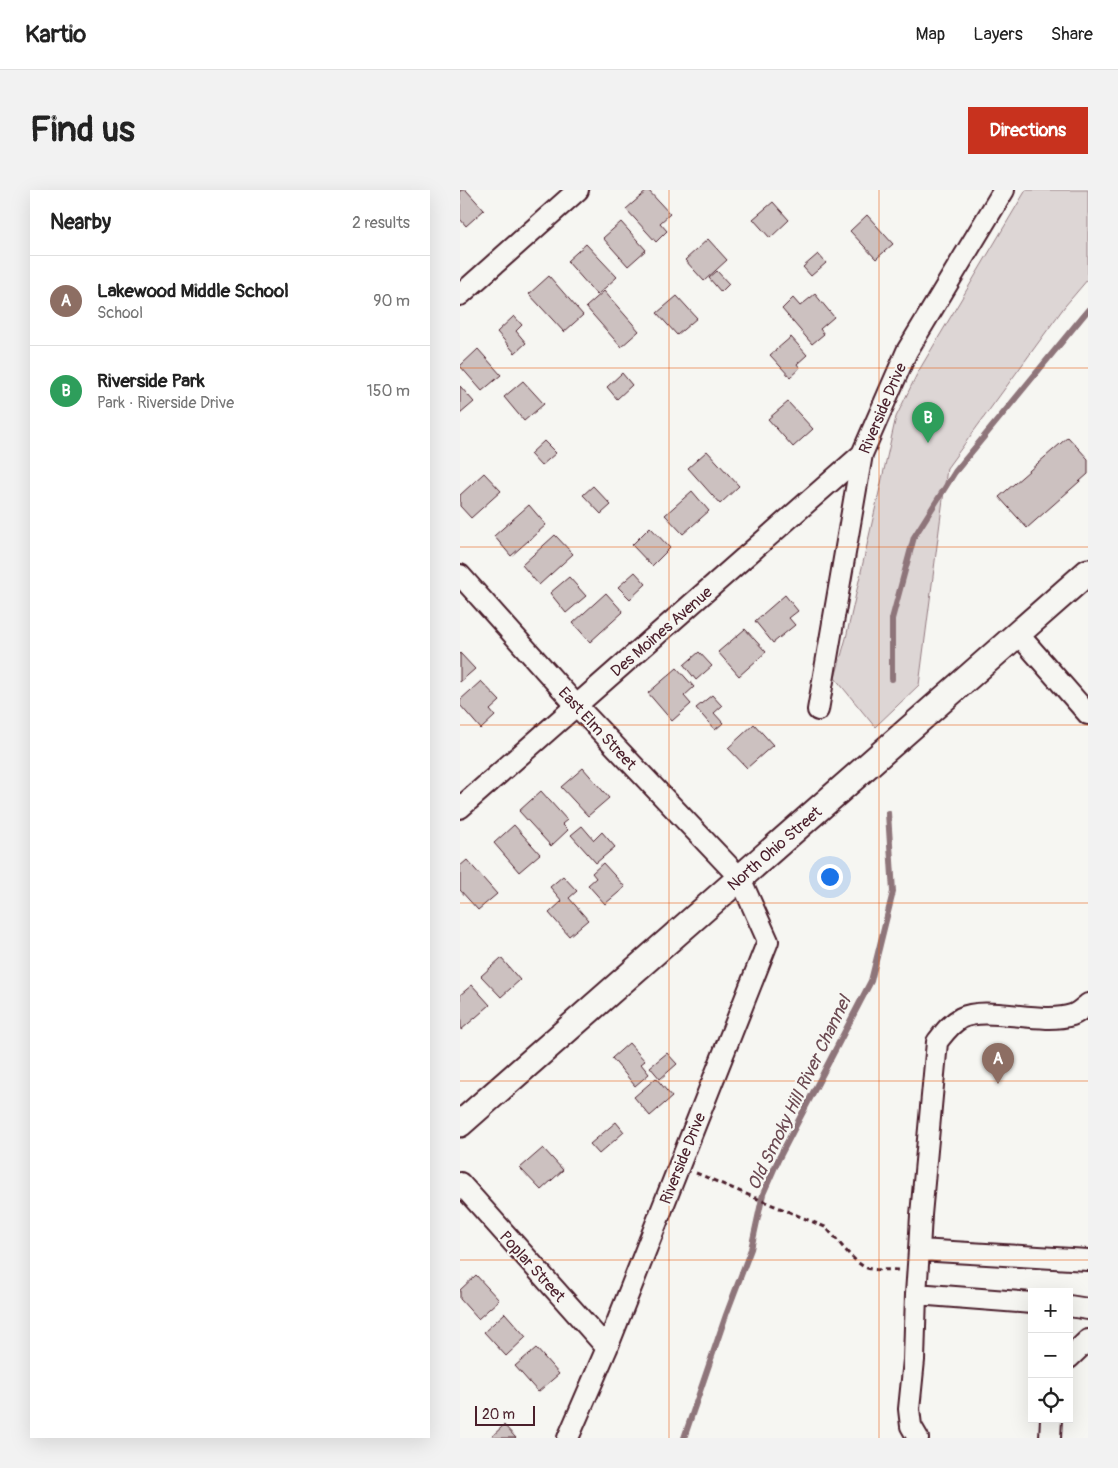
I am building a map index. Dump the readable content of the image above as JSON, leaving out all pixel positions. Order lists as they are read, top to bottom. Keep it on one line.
{"streets":{"main road":["North Ohio Street"],"street":["Riverside Drive","Des Moines Avenue","East Elm Street","Poplar Street"]},"crossings":[["Riverside Drive","Des Moines Avenue"],["Riverside Drive","East Elm Street"],["Riverside Drive","North Ohio Street"],["Riverside Drive","Poplar Street"],["Des Moines Avenue","East Elm Street"],["East Elm Street","North Ohio Street"]],"water":["Old Smoky Hill River Channel"],"scale_bar":"20 m","page":{"header":"Kartio","nav":["Map","Layers","Share"],"buttons":"Directions","title":"Find us","heading":["Nearby","2 results"],"list":[{"mark":"A","name":"Lakewood Middle School","note":"School","value":"90 m"},{"mark":"B","name":"Riverside Park","note":"Park · Riverside Drive","value":"150 m"}],"pins":["B","A"],"map_buttons":["+","−"],"scale":"20 m"}}
